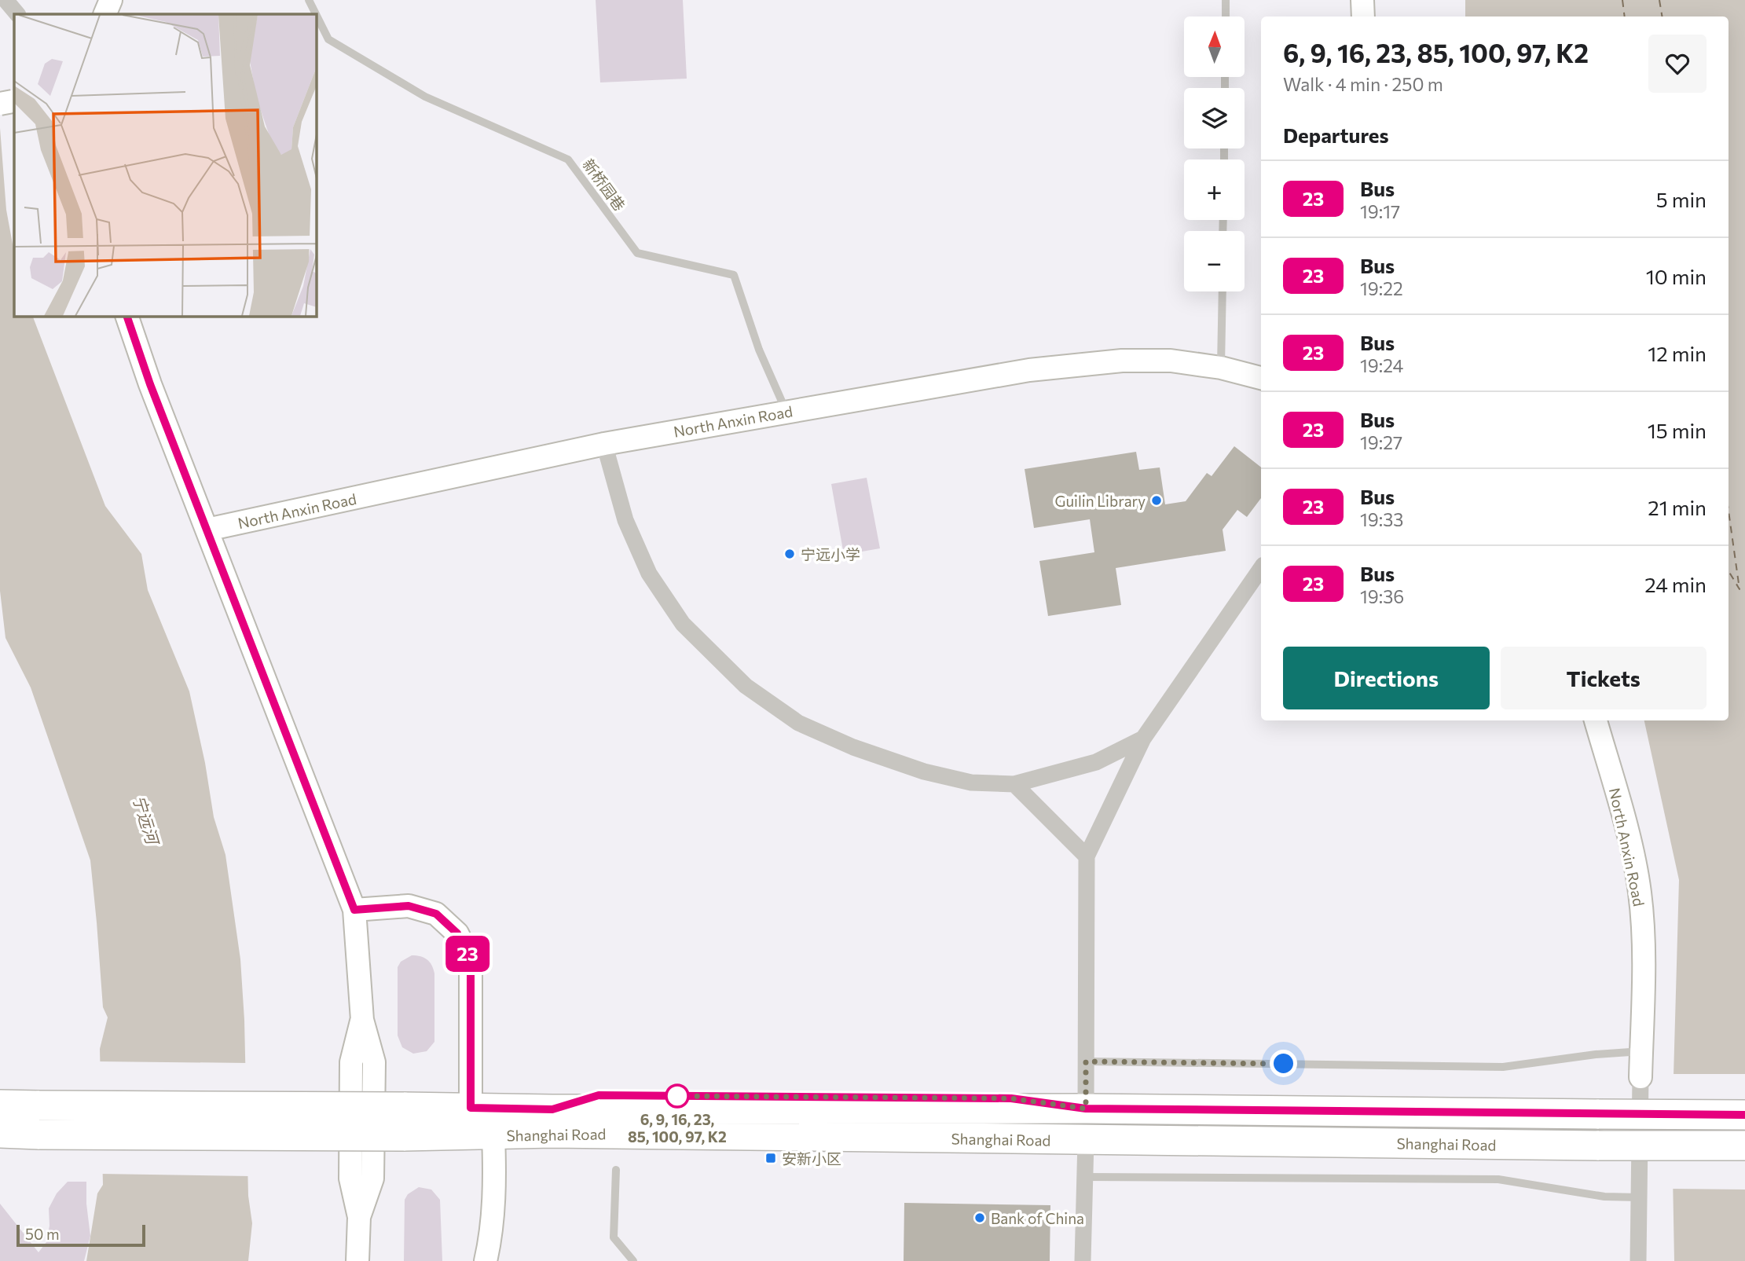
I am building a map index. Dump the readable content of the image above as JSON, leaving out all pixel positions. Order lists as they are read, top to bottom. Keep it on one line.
{"streets":{"highway":["Shanghai Road"],"street":["North Anxin Road"],"lane":["新桥园巷"]},"crossings":[["新桥园巷","North Anxin Road"]],"water":["宁远河"],"places":{"other":["Guilin Library","宁远小学","6, 9, 16, 23, 85, 100, 97, K2","Bank of China"],"transit":["安新小区"]},"lines":["bus line 23"],"scale_bar":"50 m","north":"top","page":{"on_map":"23","map_buttons":["+","−"],"heading":[["6, 9, 16, 23, 85, 100, 97, K2","Walk · 4 min · 250 m"],"Departures"],"list":[{"mark":"23","name":"Bus","note":"19:17","value":"5 min"},{"mark":"23","name":"Bus","note":"19:22","value":"10 min"},{"mark":"23","name":"Bus","note":"19:24","value":"12 min"},{"mark":"23","name":"Bus","note":"19:27","value":"15 min"},{"mark":"23","name":"Bus","note":"19:33","value":"21 min"},{"mark":"23","name":"Bus","note":"19:36","value":"24 min"}],"buttons":["Directions","Tickets"],"scale":"50 m"}}
